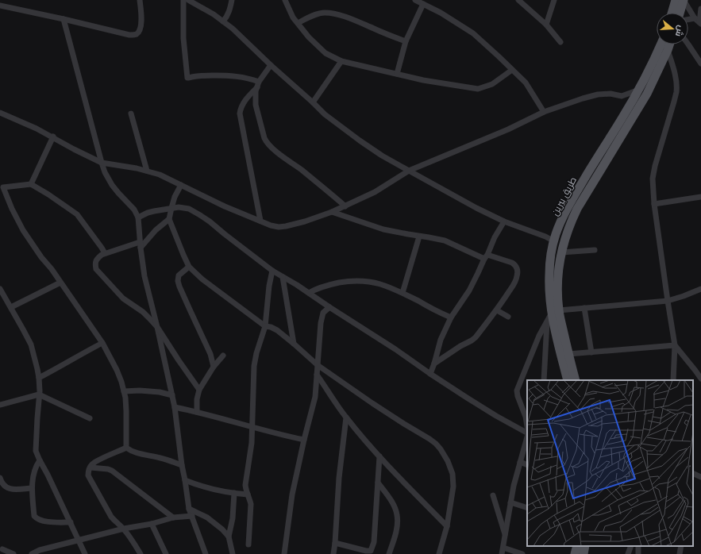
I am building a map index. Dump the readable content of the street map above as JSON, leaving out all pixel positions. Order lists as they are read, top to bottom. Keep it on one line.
{"streets":{"main road":["طريق بيرين"]},"north":"right"}
